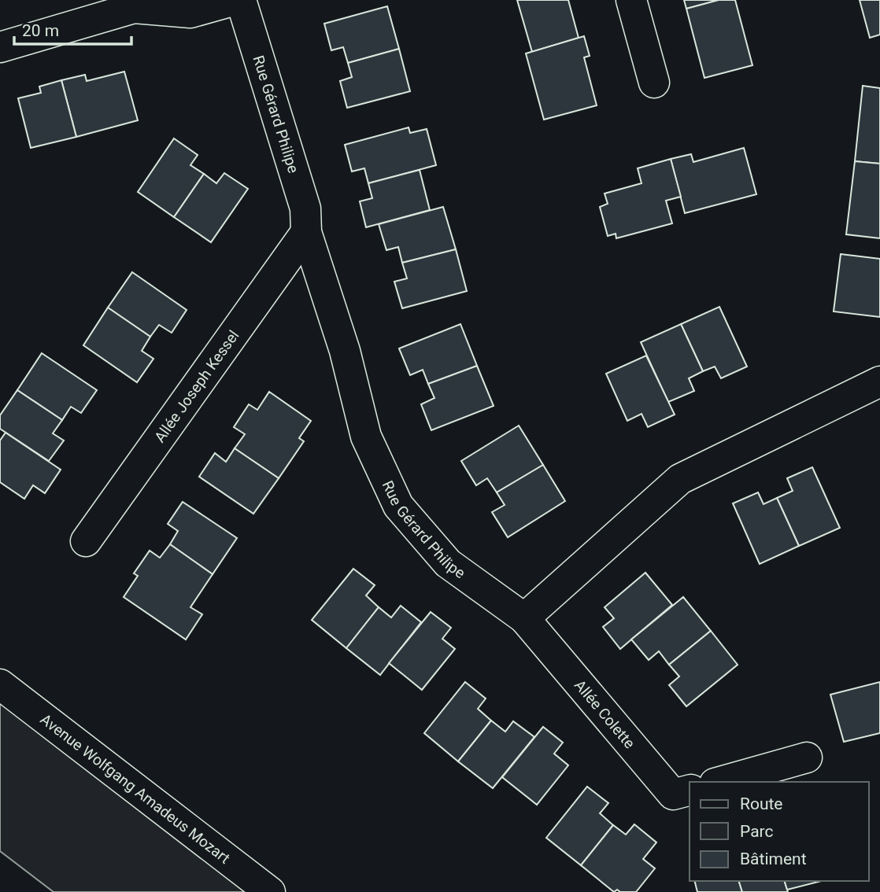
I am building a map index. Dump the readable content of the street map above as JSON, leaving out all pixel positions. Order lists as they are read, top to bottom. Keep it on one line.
{"streets":{"street":["Rue Gérard Philipe","Allée Joseph Kessel","Allée Colette","Avenue Wolfgang Amadeus Mozart"]},"crossings":[["Rue Gérard Philipe","Allée Joseph Kessel"],["Rue Gérard Philipe","Allée Colette"]],"legend":["Route","Parc","Bâtiment"],"scale_bar":"20 m"}
